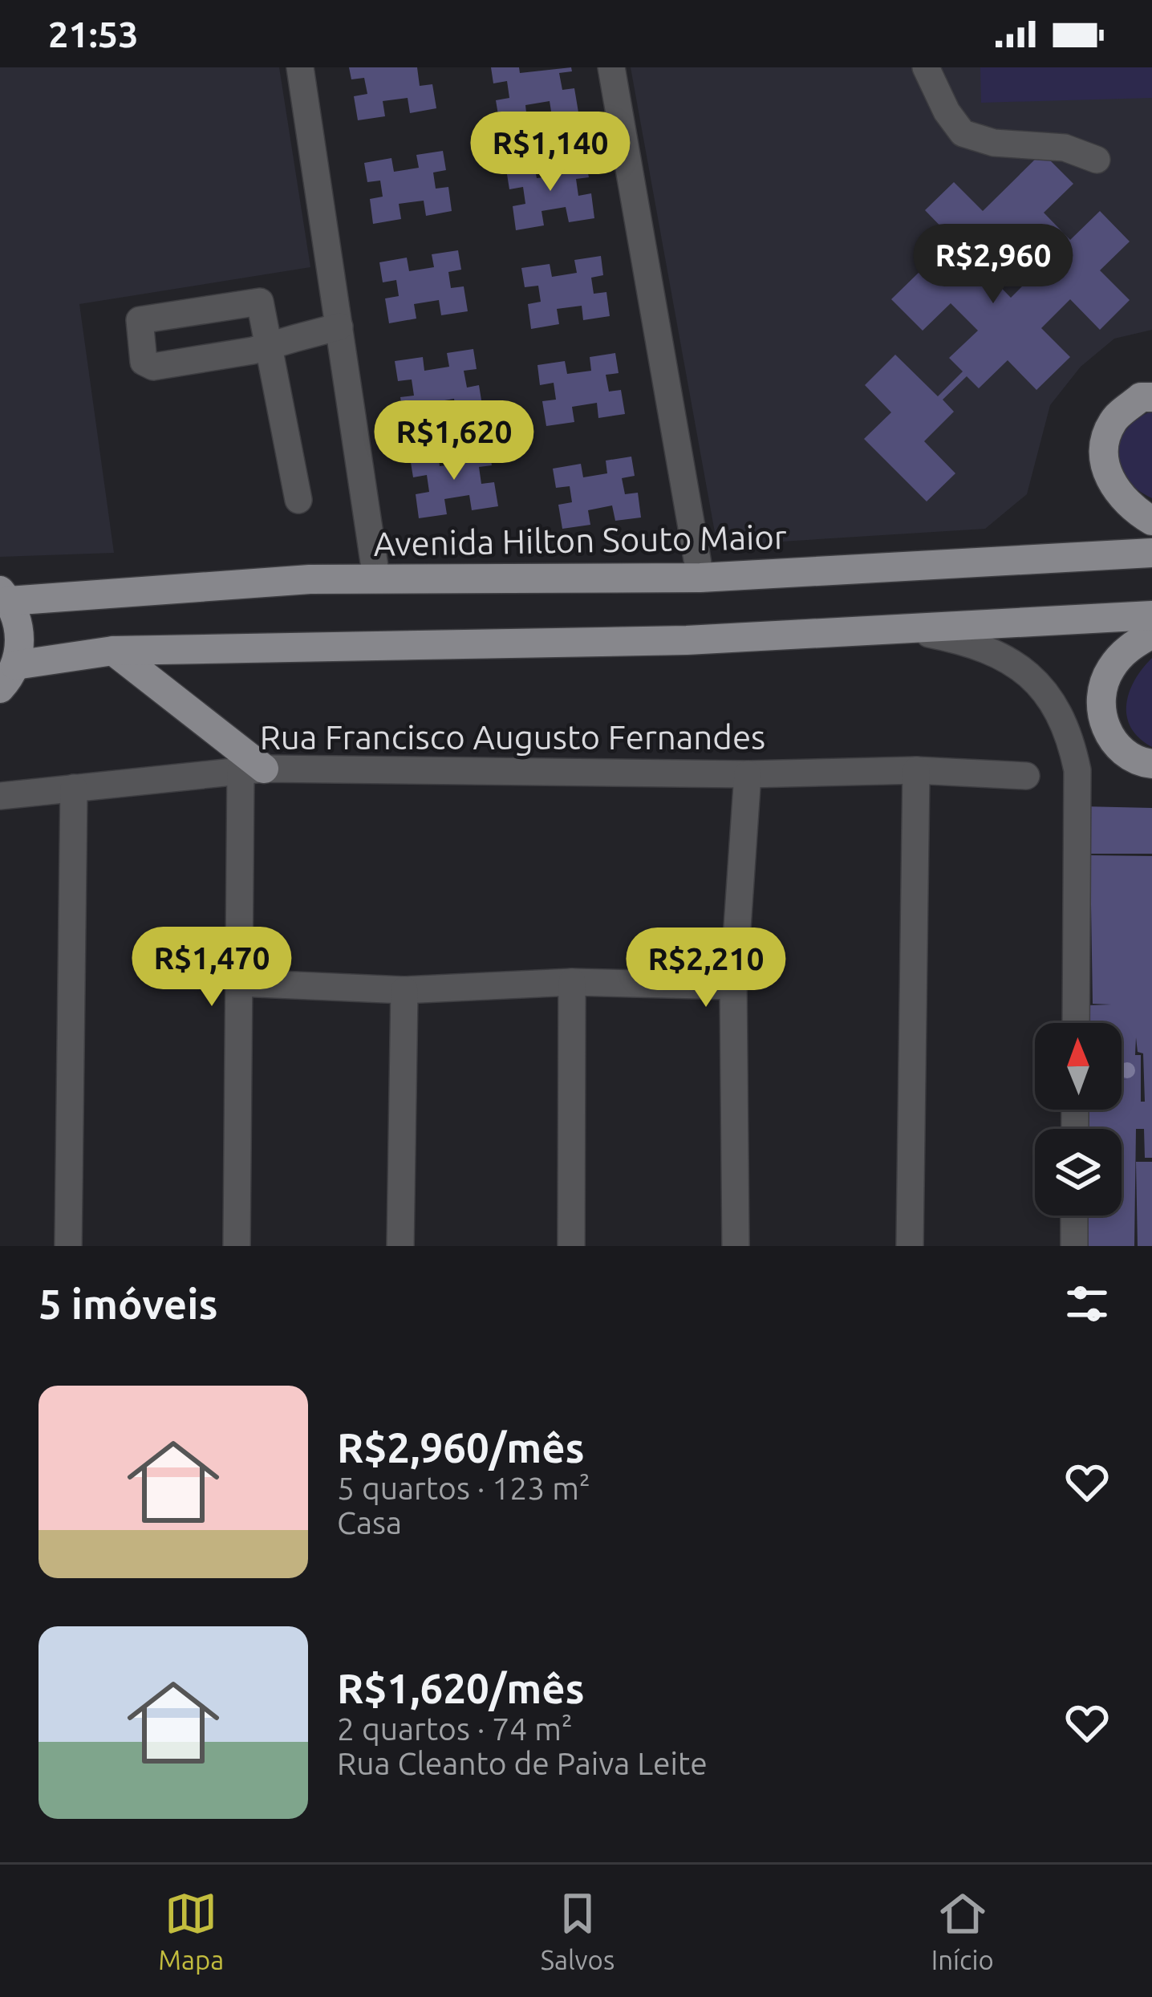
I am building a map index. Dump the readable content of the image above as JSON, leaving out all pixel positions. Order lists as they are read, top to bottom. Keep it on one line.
{"streets":{"main road":["Avenida Hilton Souto Maior"],"street":["Rua Francisco Augusto Fernandes"]},"north":"top","page":{"status":"21:53","price":["R$1,140","R$2,960","R$1,620","R$1,470","R$2,210"],"heading":"5 imóveis","list":[{"name":"R$2,960/mês","note":"5 quartos · 123 m² · Casa"},{"name":"R$1,620/mês","note":"2 quartos · 74 m² · Rua Cleanto de Paiva Leite"}],"tabs":["Mapa","Salvos","Início"]}}
